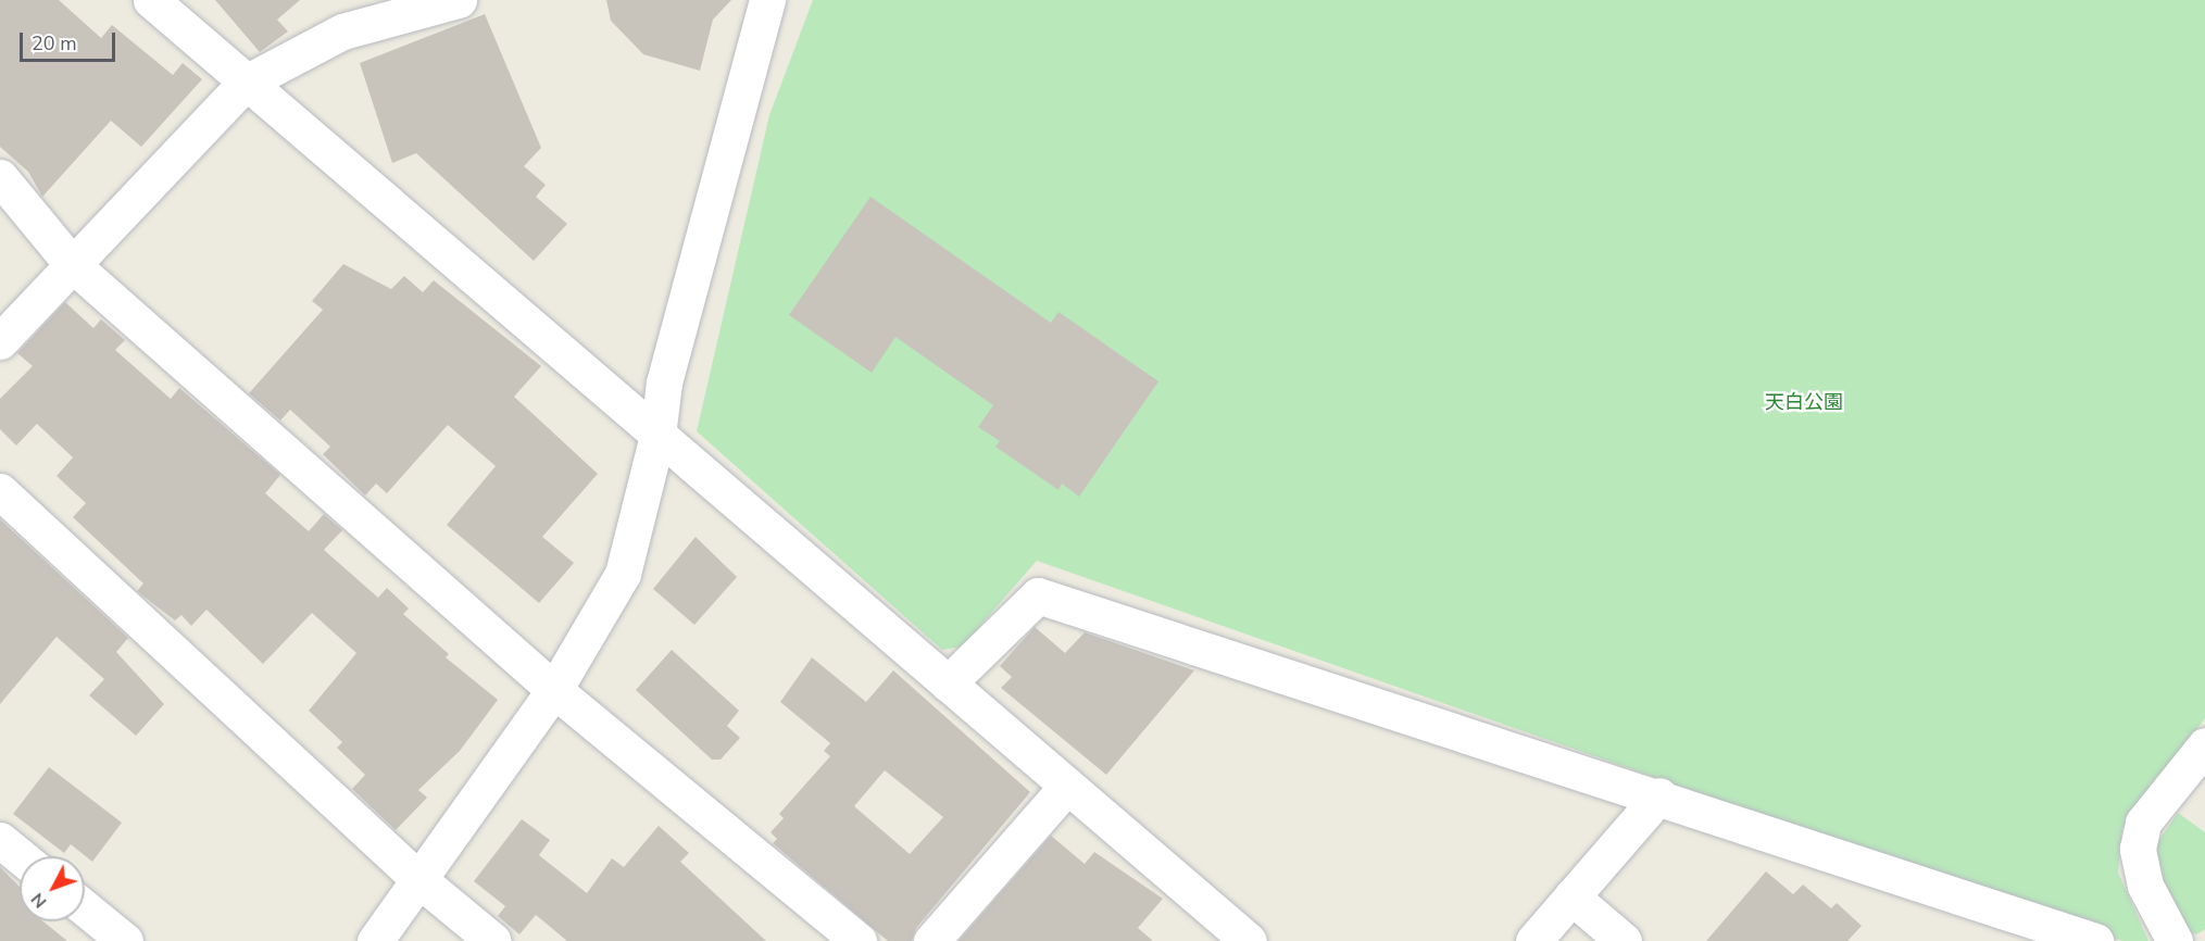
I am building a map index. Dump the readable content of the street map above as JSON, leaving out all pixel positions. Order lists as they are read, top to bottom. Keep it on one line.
{"parks":["天白公園"],"scale_bar":"20 m","north":"bottom left"}
